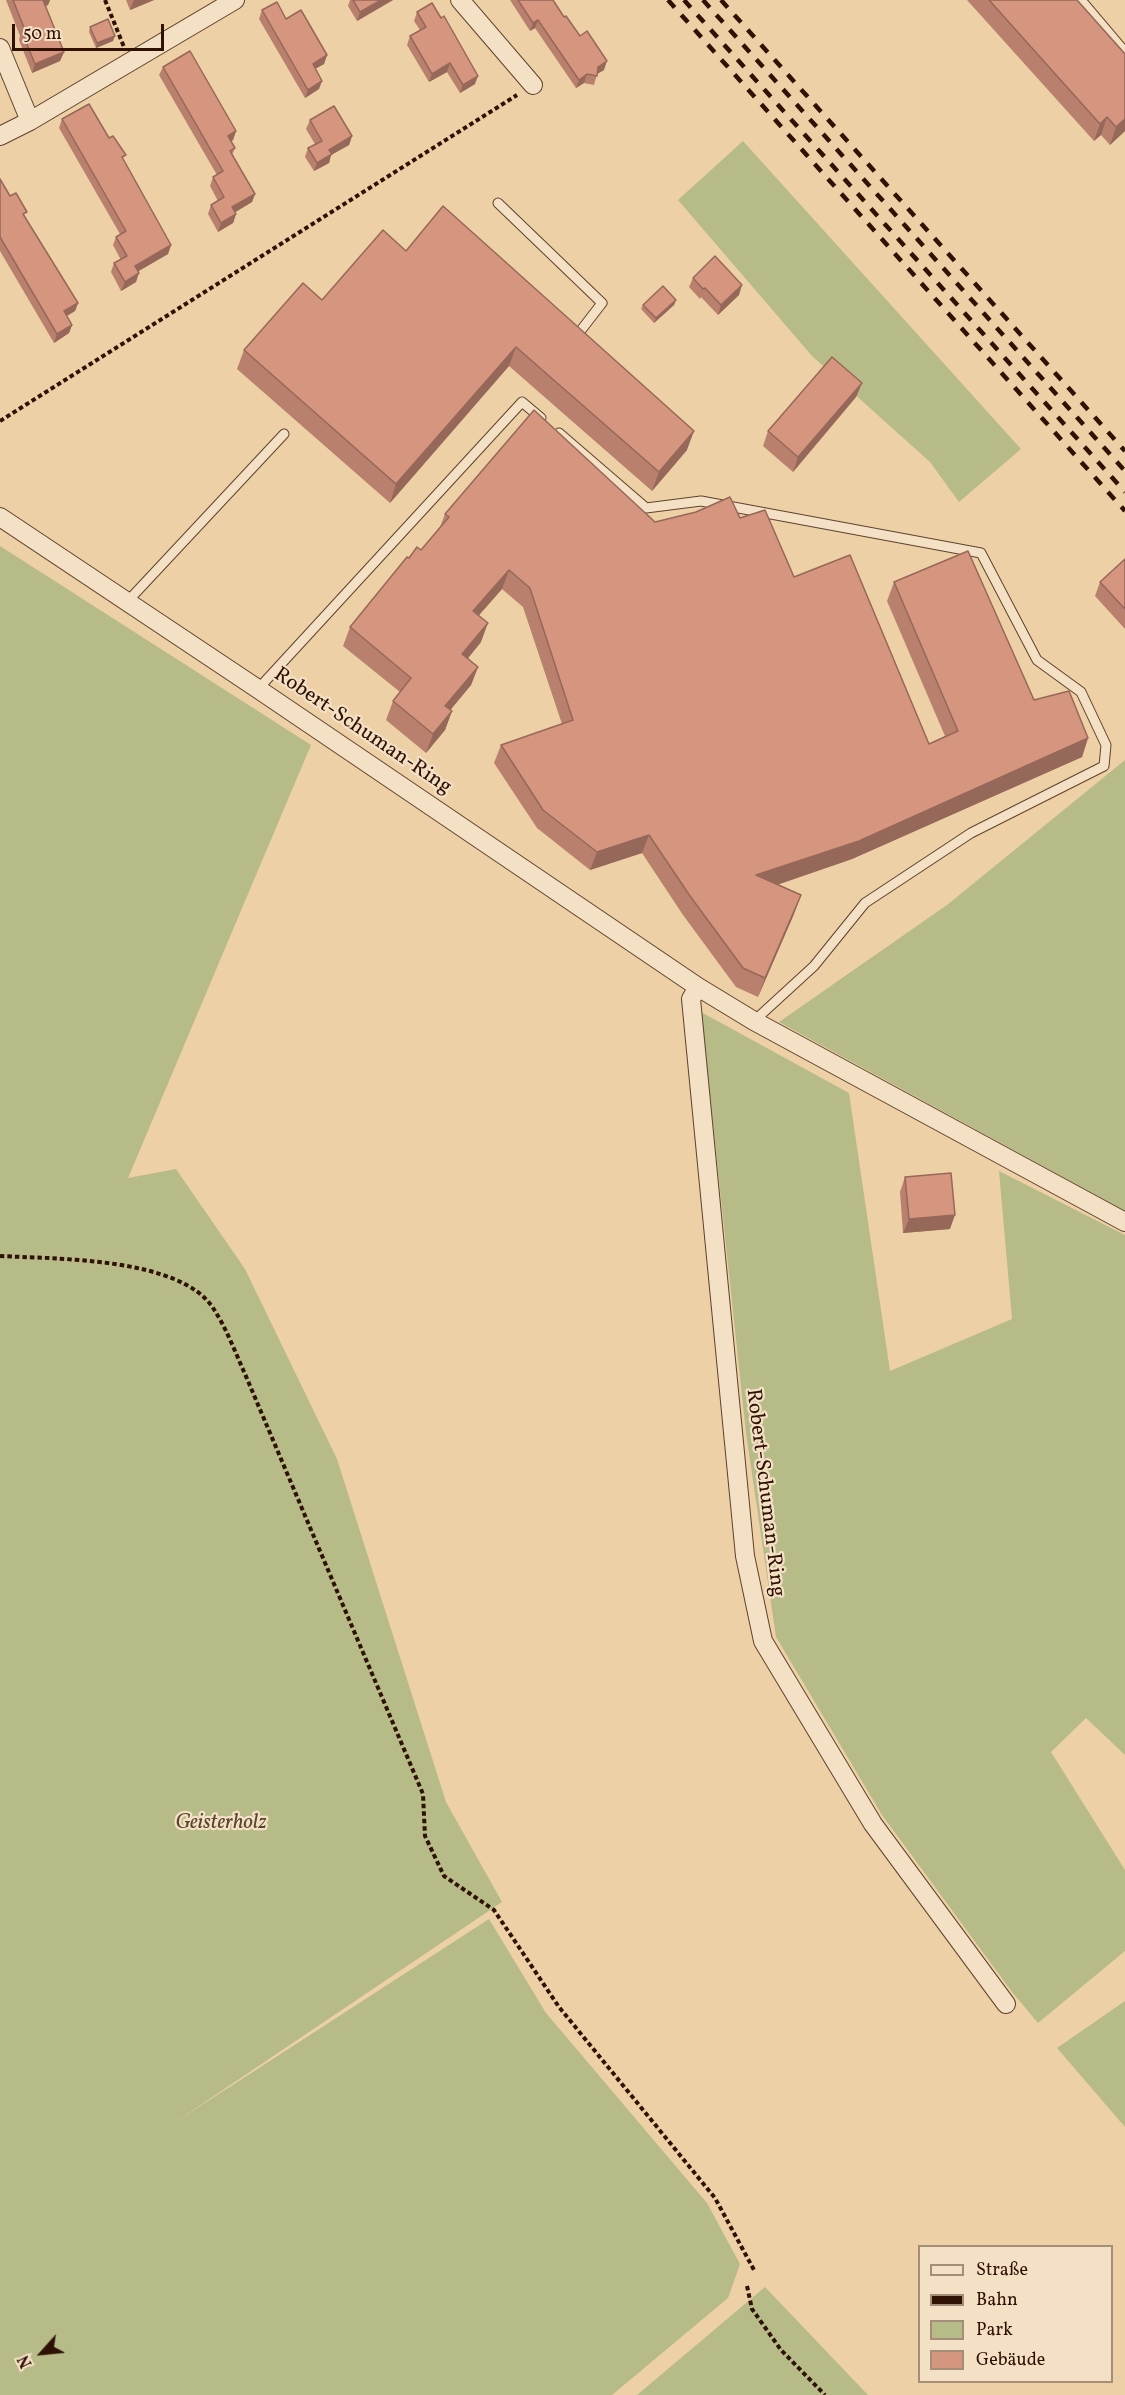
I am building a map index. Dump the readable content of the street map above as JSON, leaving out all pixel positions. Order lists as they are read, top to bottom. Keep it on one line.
{"streets":{"street":["Robert-Schuman-Ring"]},"parks":["Geisterholz"],"legend":["Straße","Bahn","Park","Gebäude"],"scale_bar":"50 m","north":"bottom left"}
